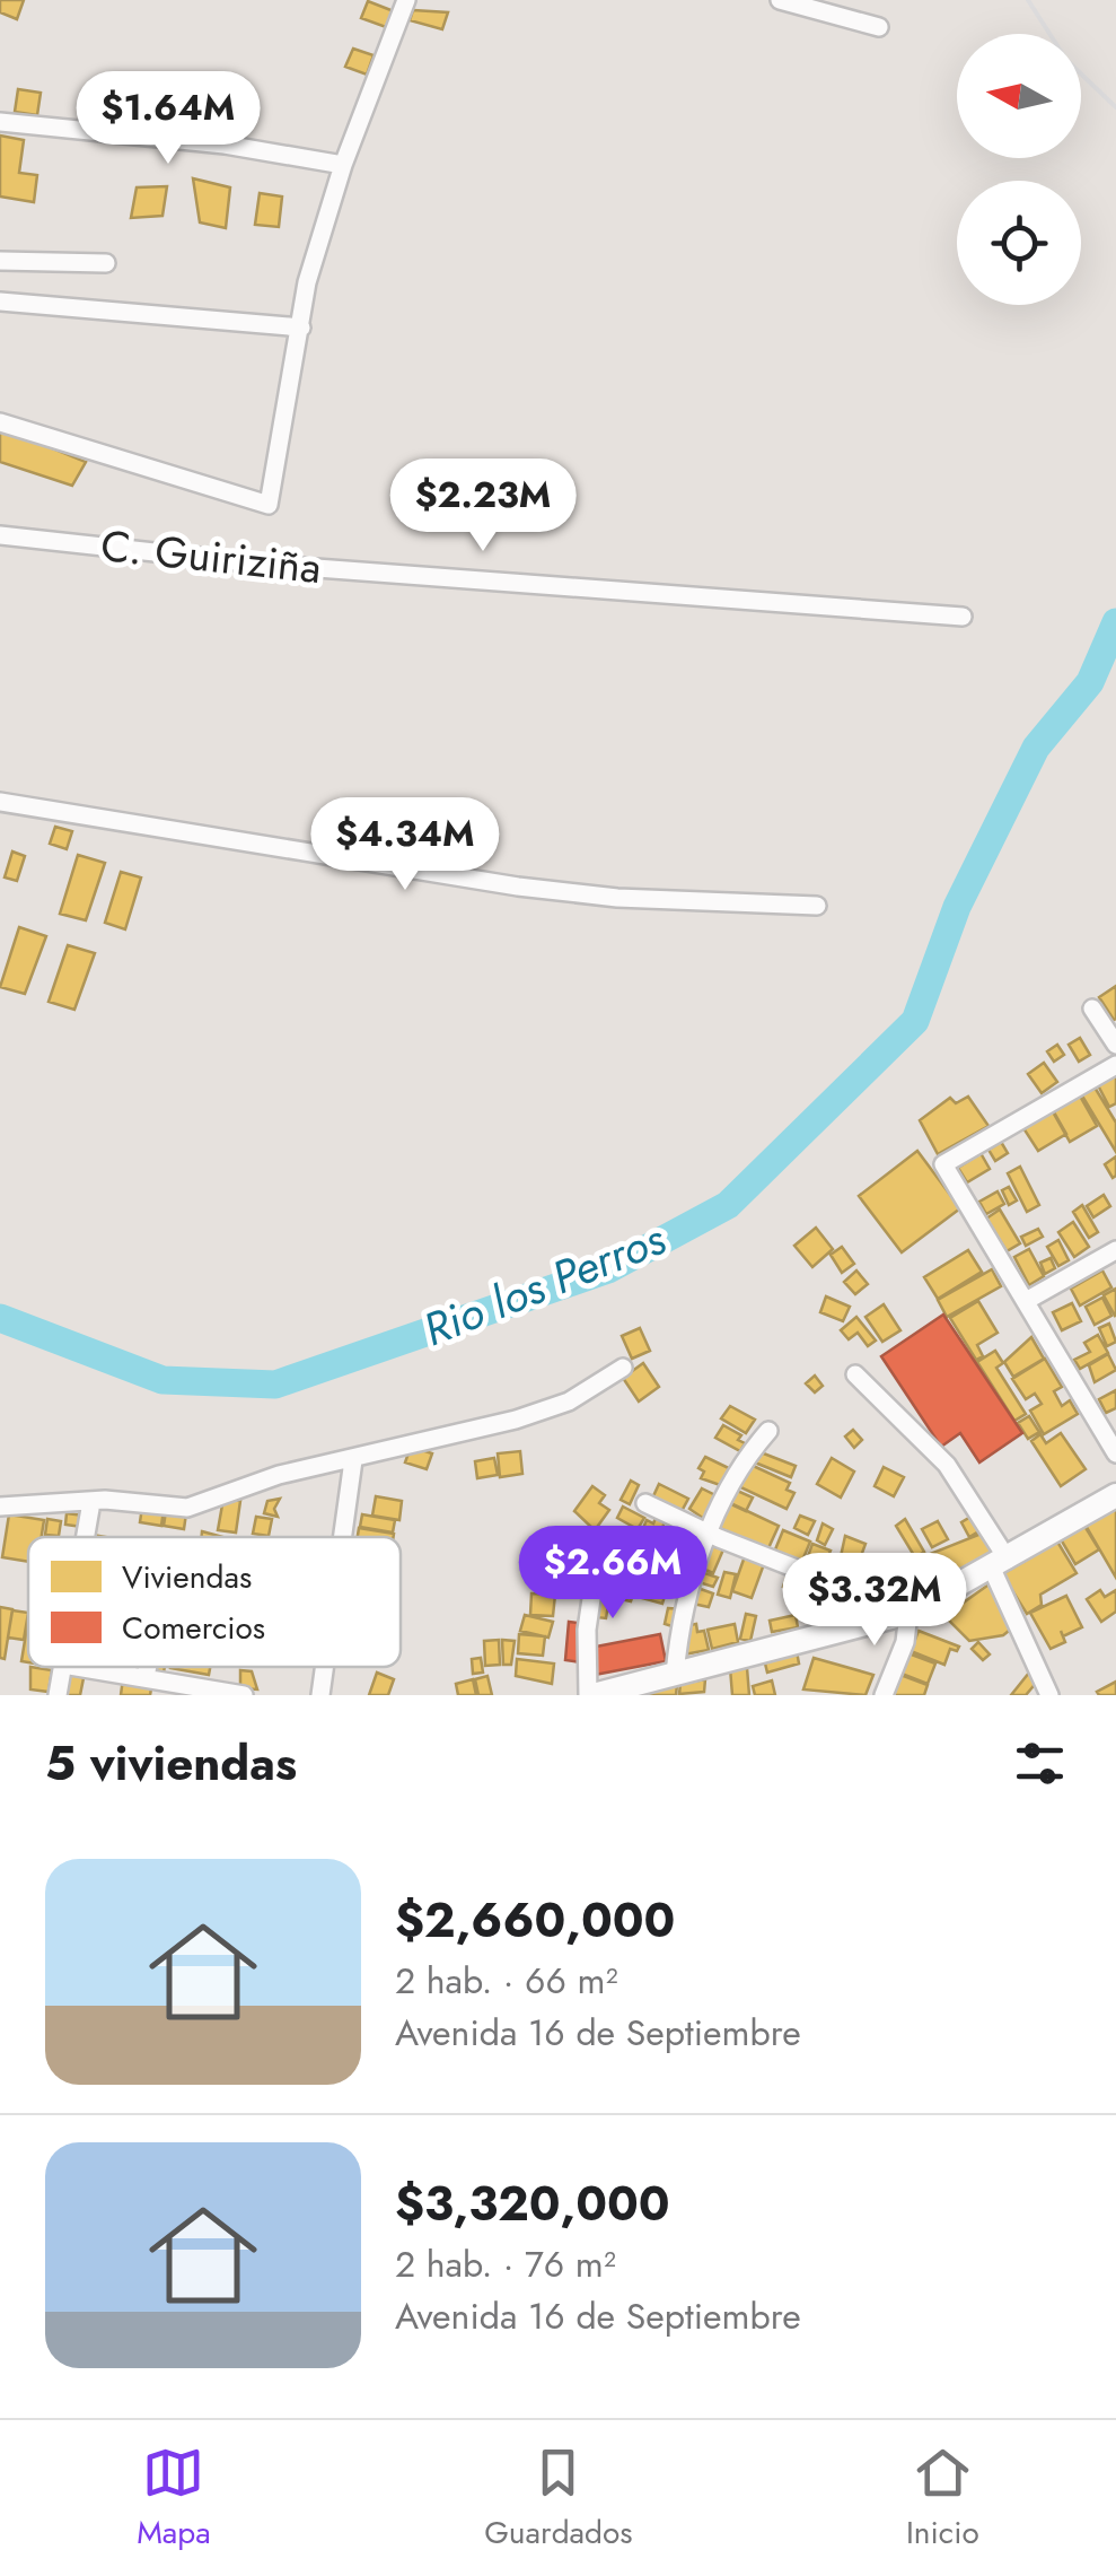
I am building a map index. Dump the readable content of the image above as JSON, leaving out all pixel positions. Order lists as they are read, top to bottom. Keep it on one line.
{"streets":{"street":["C. Guiriziña"]},"water":["Rio los Perros"],"legend":["Viviendas","Comercios"],"north":"left","page":{"price":["$1.64M","$2.23M","$4.34M","$2.66M","$3.32M"],"heading":"5 viviendas","list":[{"name":"$2,660,000","note":"2 hab. · 66 m² · Avenida 16 de Septiembre"},{"name":"$3,320,000","note":"2 hab. · 76 m² · Avenida 16 de Septiembre"}],"tabs":["Mapa","Guardados","Inicio"]}}
